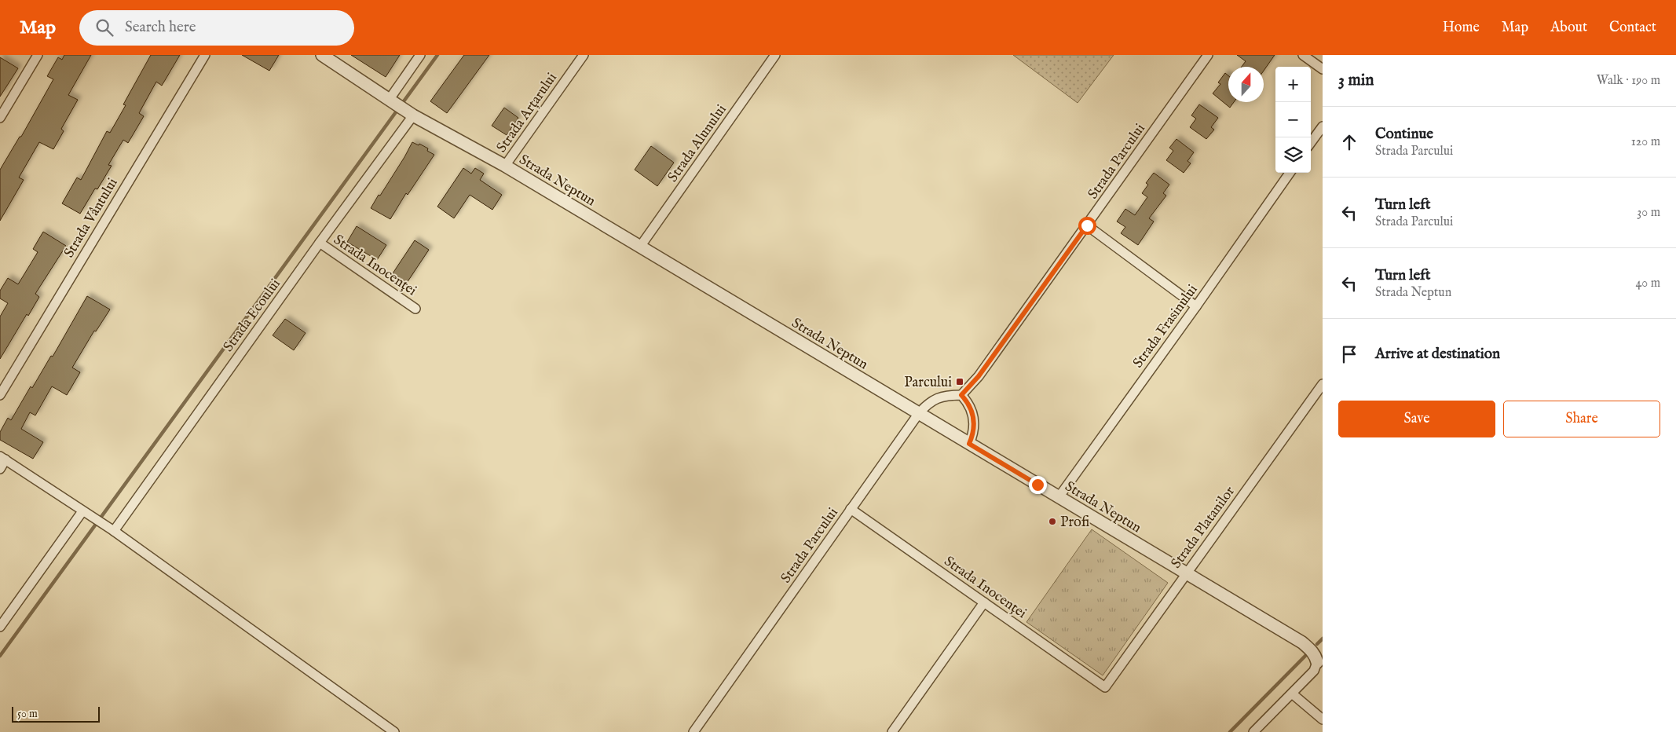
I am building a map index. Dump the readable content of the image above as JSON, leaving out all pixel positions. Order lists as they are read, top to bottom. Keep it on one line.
{"streets":{"street":["Strada Arțarului","Strada Alunului","Strada Parcului","Strada Neptun","Strada Vântului","Strada Inocenței","Strada Ecoului","Strada Frasinului","Strada Platanilor"]},"crossings":[["Strada Arțarului","Strada Neptun"],["Strada Alunului","Strada Neptun"],["Strada Parcului","Strada Neptun"],["Strada Parcului","Strada Inocenței"],["Strada Neptun","Strada Ecoului"],["Strada Neptun","Strada Frasinului"],["Strada Neptun","Strada Platanilor"],["Strada Inocenței","Strada Ecoului"],["Strada Inocenței","Strada Platanilor"]],"places":{"transit":["Parcului"],"other":["Profi"]},"scale_bar":"50 m","north":"top","page":{"header":"Map","search":"Search here","nav":["Home","Map","About","Contact"],"heading":["3 min","Walk · 190 m"],"map_buttons":["+","−"],"list":[["Continue","Strada Parcului","120 m"],["Turn left","Strada Parcului","30 m"],["Turn left","Strada Neptun","40 m"],"Arrive at destination"],"buttons":["Save","Share"],"scale":"50 m"}}
